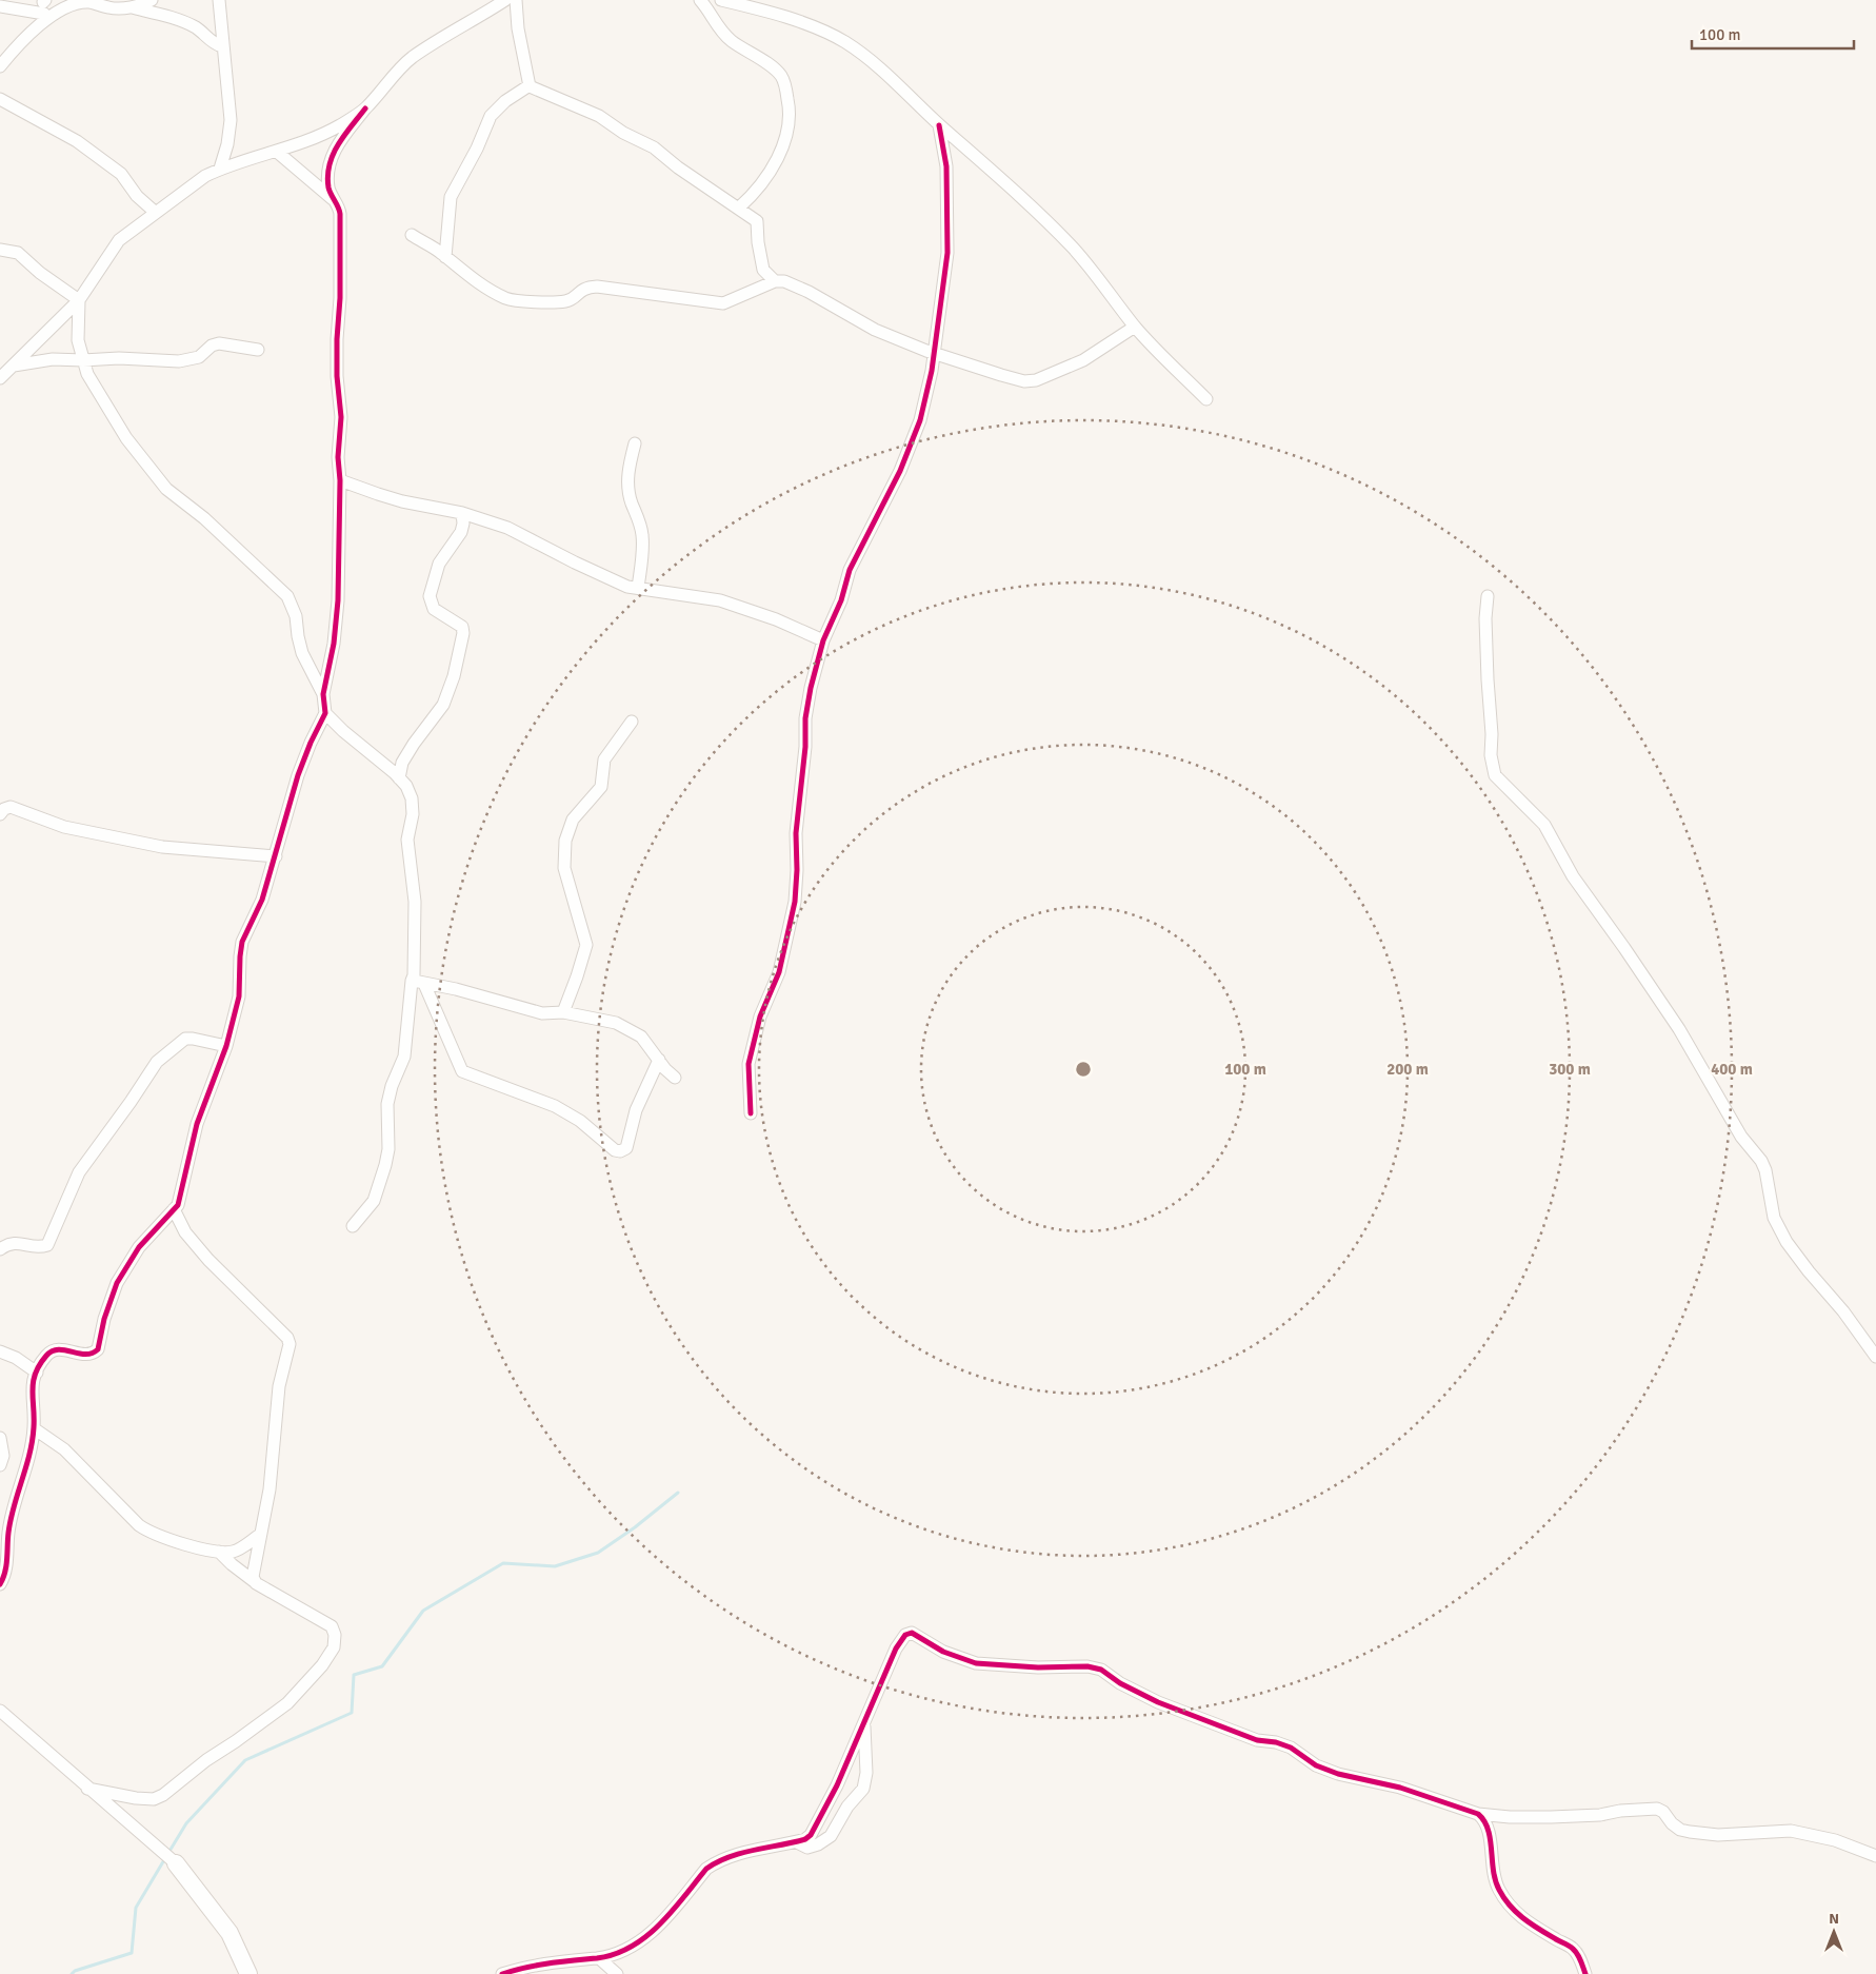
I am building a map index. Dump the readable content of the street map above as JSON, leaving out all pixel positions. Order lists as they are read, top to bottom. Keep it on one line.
{"scale_bar":"100 m","north":"top","rings":["100 m","200 m","300 m","400 m"]}
